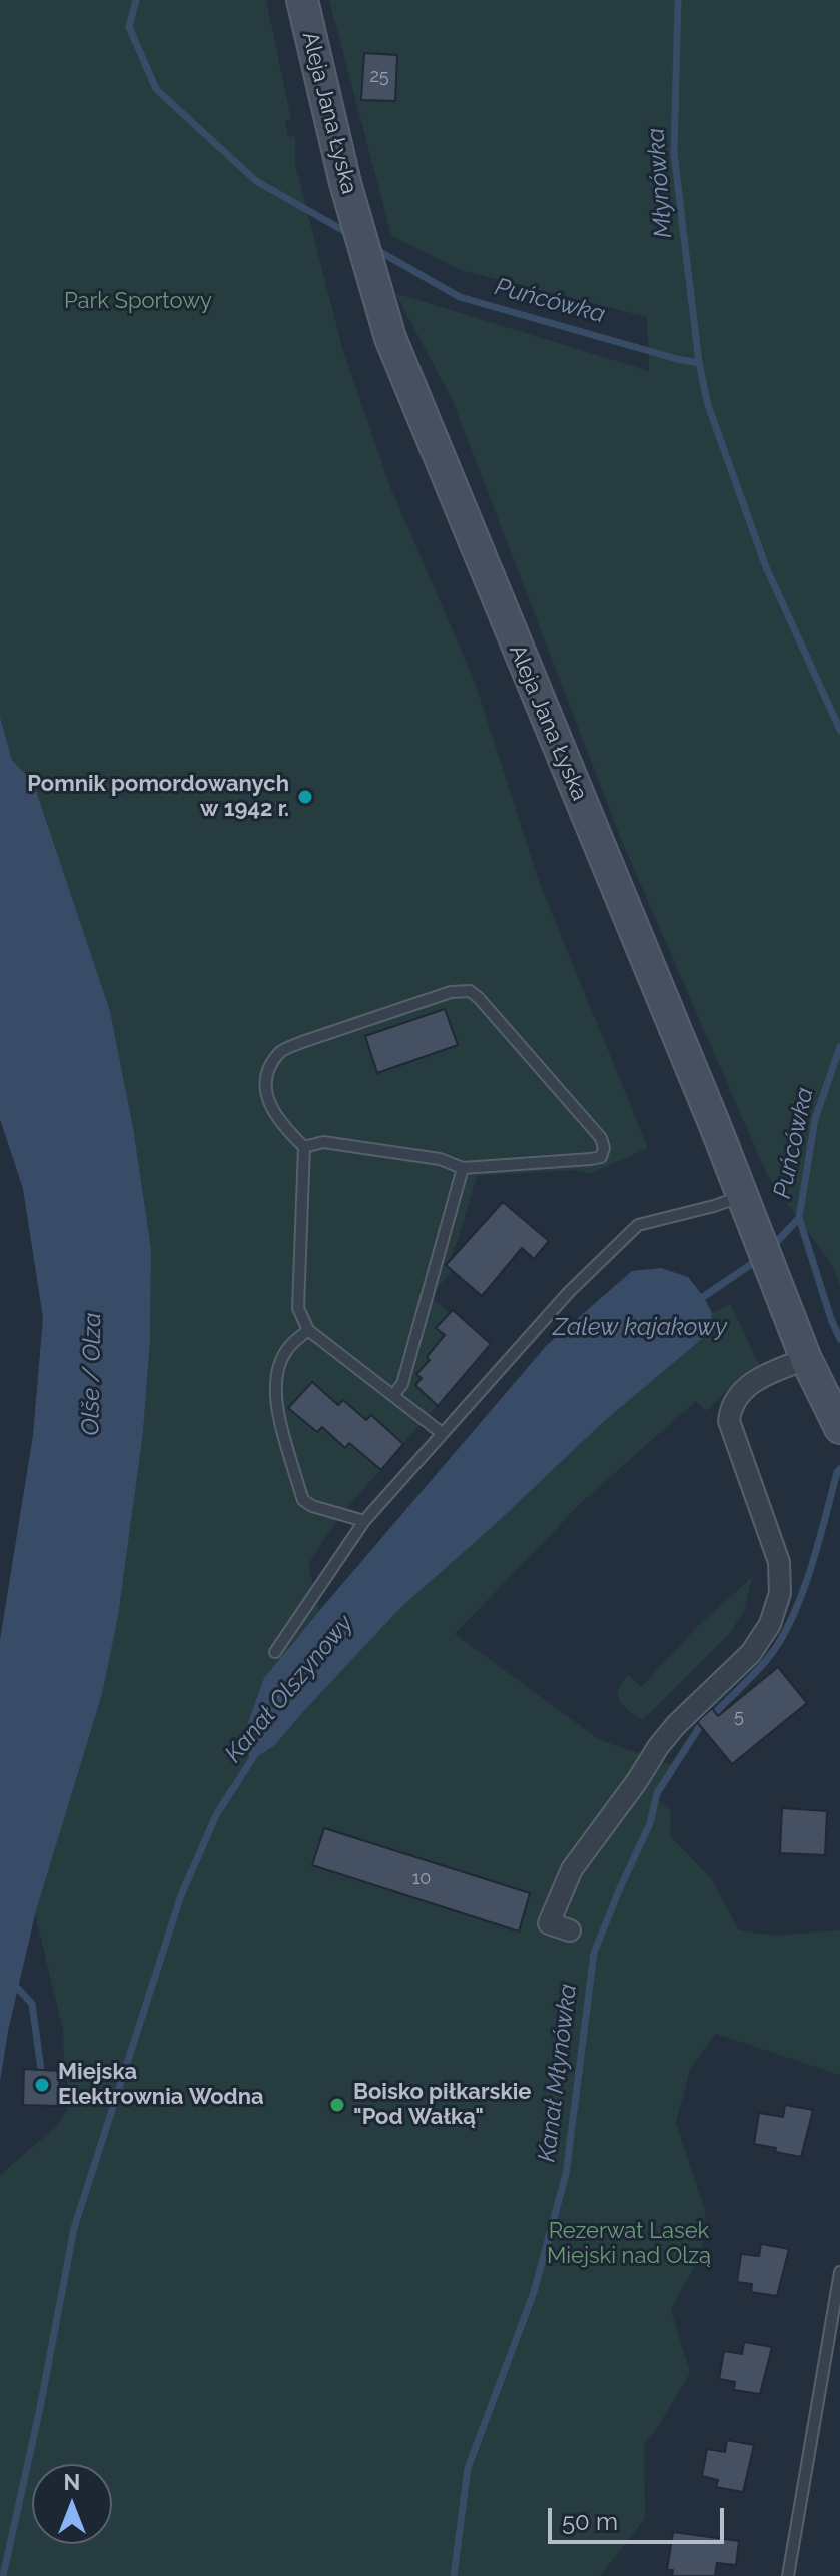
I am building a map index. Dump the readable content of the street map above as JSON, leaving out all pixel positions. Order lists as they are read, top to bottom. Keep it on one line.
{"streets":{"street":["Aleja Jana Łyska"]},"water":["Młynówka","Puńcówka","Zalew kajakowy","Olše / Olza","Kanał Olszynowy","Kanał Młynówka"],"parks":["Park Sportowy","Rezerwat Lasek Miejski nad Olzą"],"places":["Pomnik pomordowanych w 1942 r.","Miejska Elektrownia Wodna","Boisko piłkarskie \"Pod Wałką\""],"house_numbers":["25","5","10"],"scale_bar":"50 m","north":"top"}
